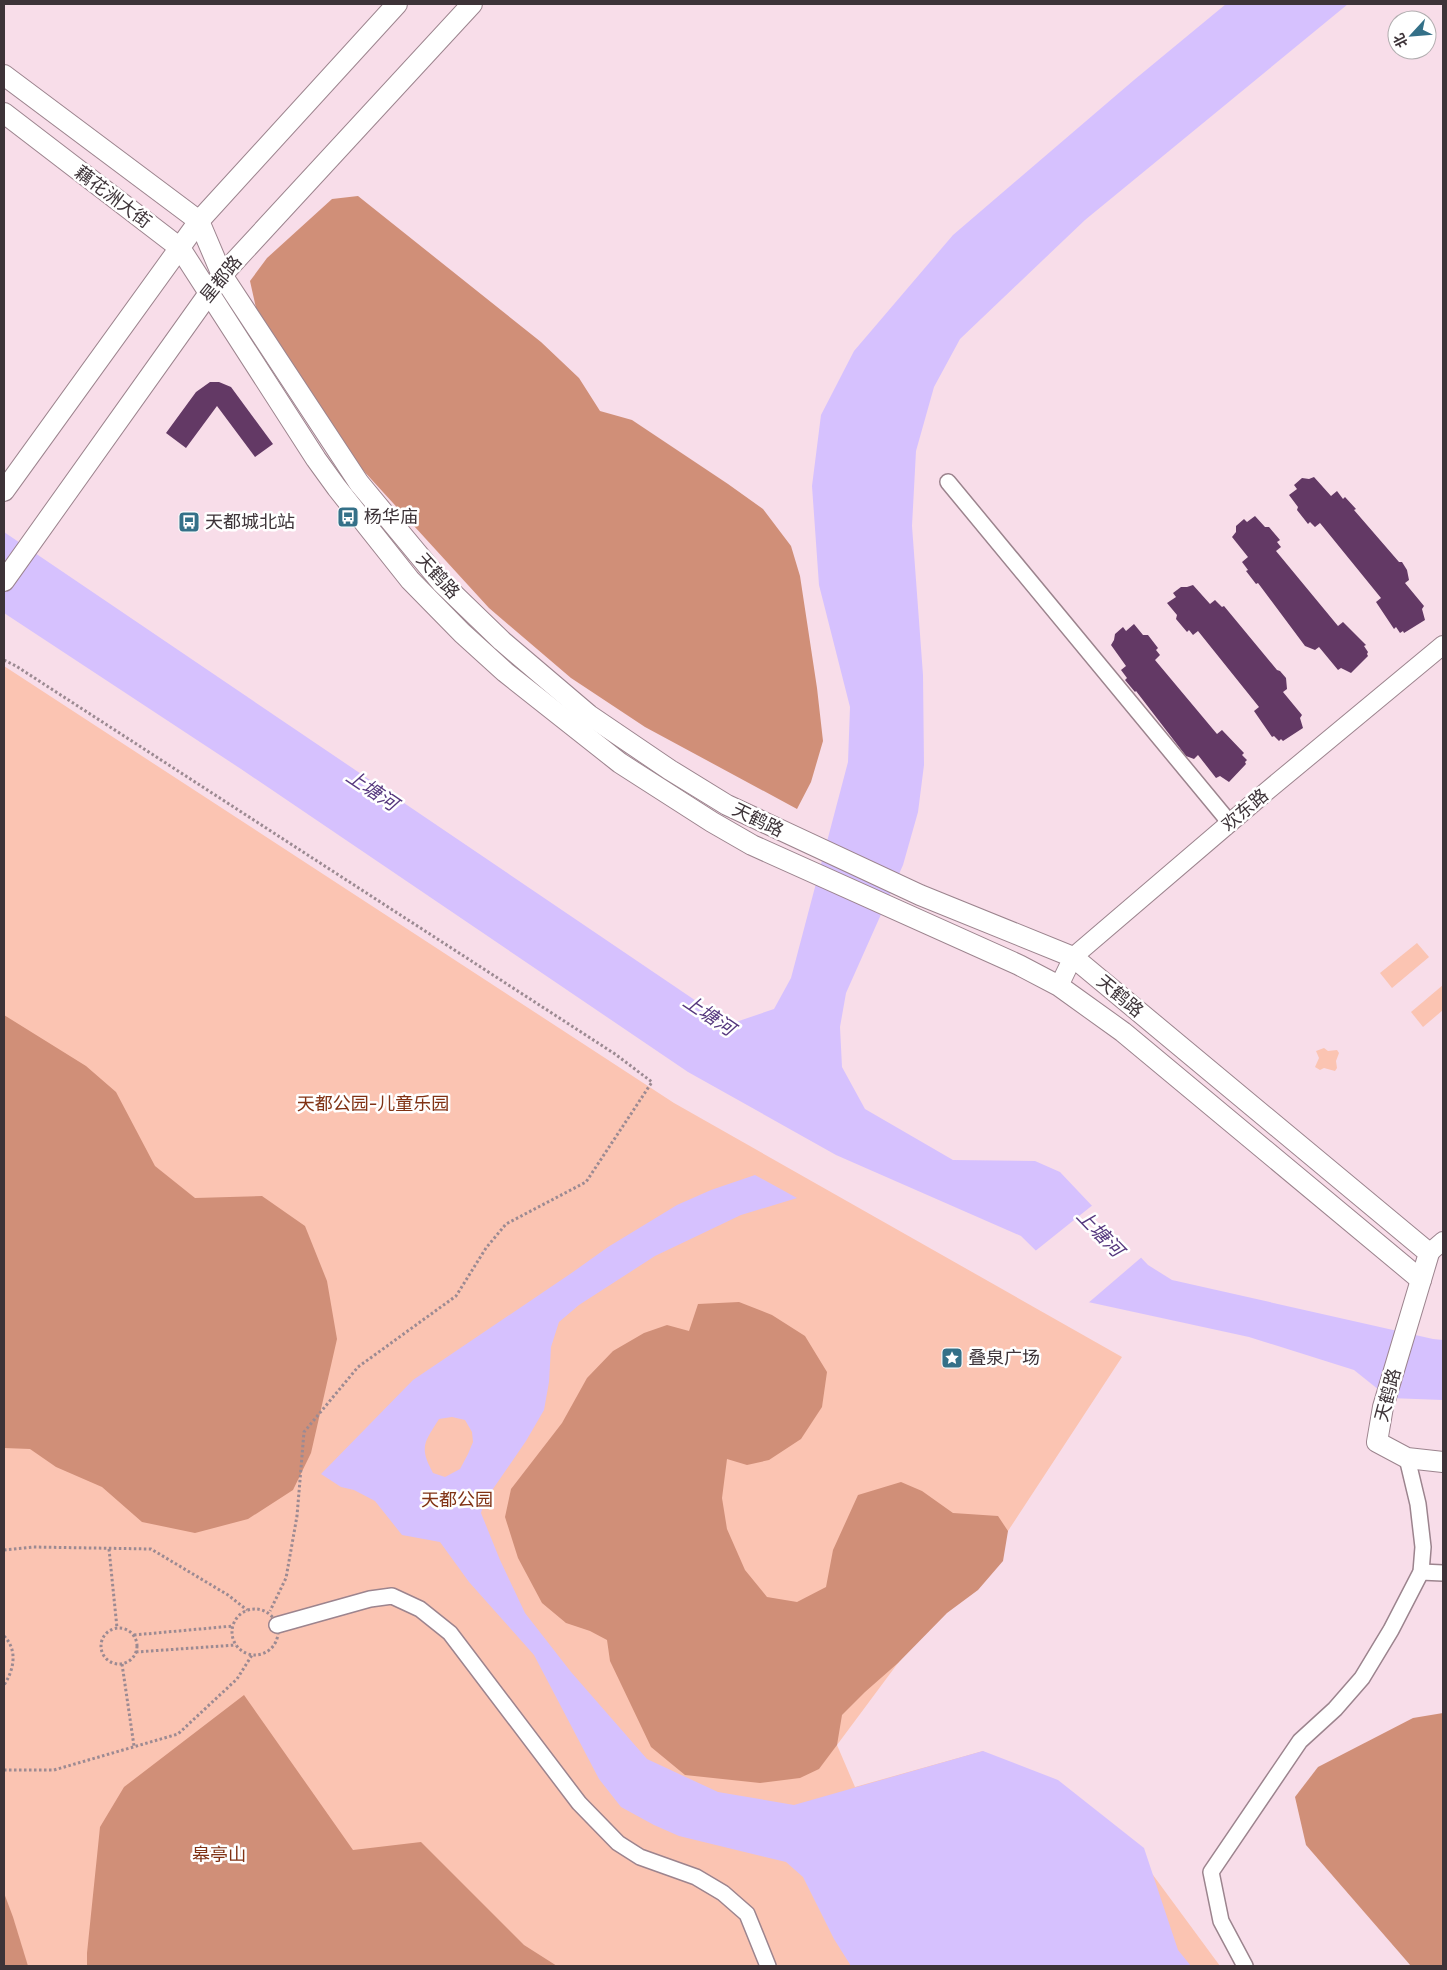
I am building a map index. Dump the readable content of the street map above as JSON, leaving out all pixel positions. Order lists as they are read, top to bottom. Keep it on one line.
{"streets":{"main road":["藕花洲大街","星都路","天鹤路"],"street":["欢东路"]},"crossings":[["藕花洲大街","星都路"],["藕花洲大街","天鹤路"],["星都路","天鹤路"],["天鹤路","欢东路"]],"water":["上塘河"],"parks":["天都公园-儿童乐园","天都公园","皋亭山"],"places":{"bus stop":["杨华庙","天都城北站"],"place":["叠泉广场"]},"north":"bottom left"}
